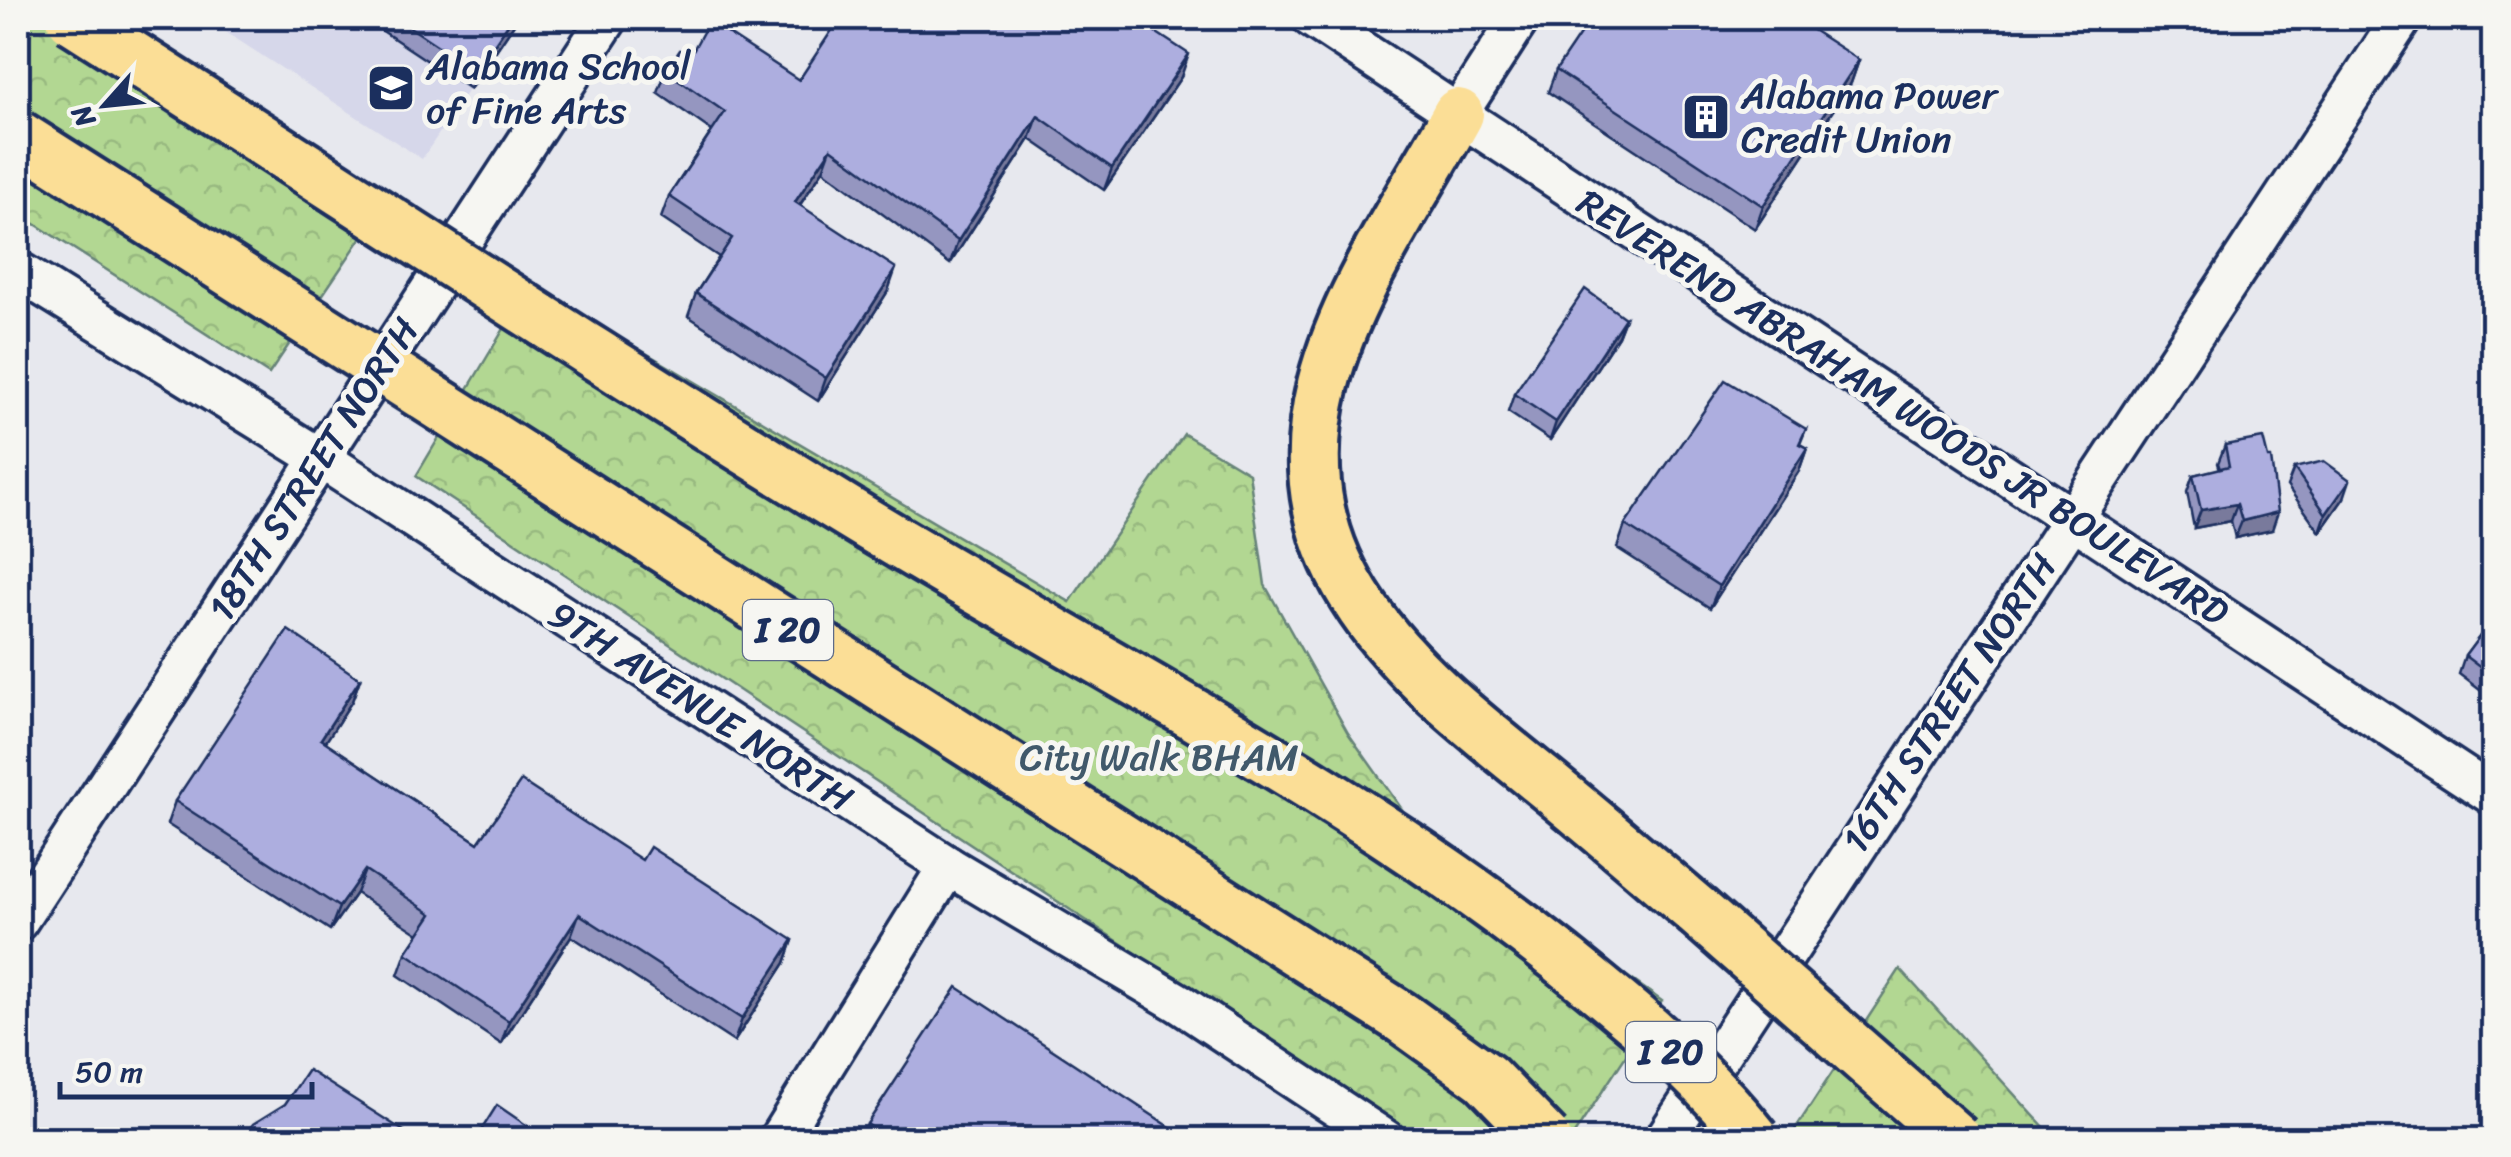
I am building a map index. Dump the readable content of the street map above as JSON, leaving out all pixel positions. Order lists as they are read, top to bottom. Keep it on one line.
{"streets":{"highway":["I 20"],"street":["REVEREND ABRAHAM WOODS JR BOULEVARD","18TH STREET NORTH","16TH STREET NORTH","9TH AVENUE NORTH"]},"crossings":[["REVEREND ABRAHAM WOODS JR BOULEVARD","16TH STREET NORTH"],["18TH STREET NORTH","9TH AVENUE NORTH"]],"parks":["City Walk BHAM"],"places":{"school or university":["Alabama School of Fine Arts"],"building":["Alabama Power Credit Union"]},"scale_bar":"50 m","north":"bottom left"}
